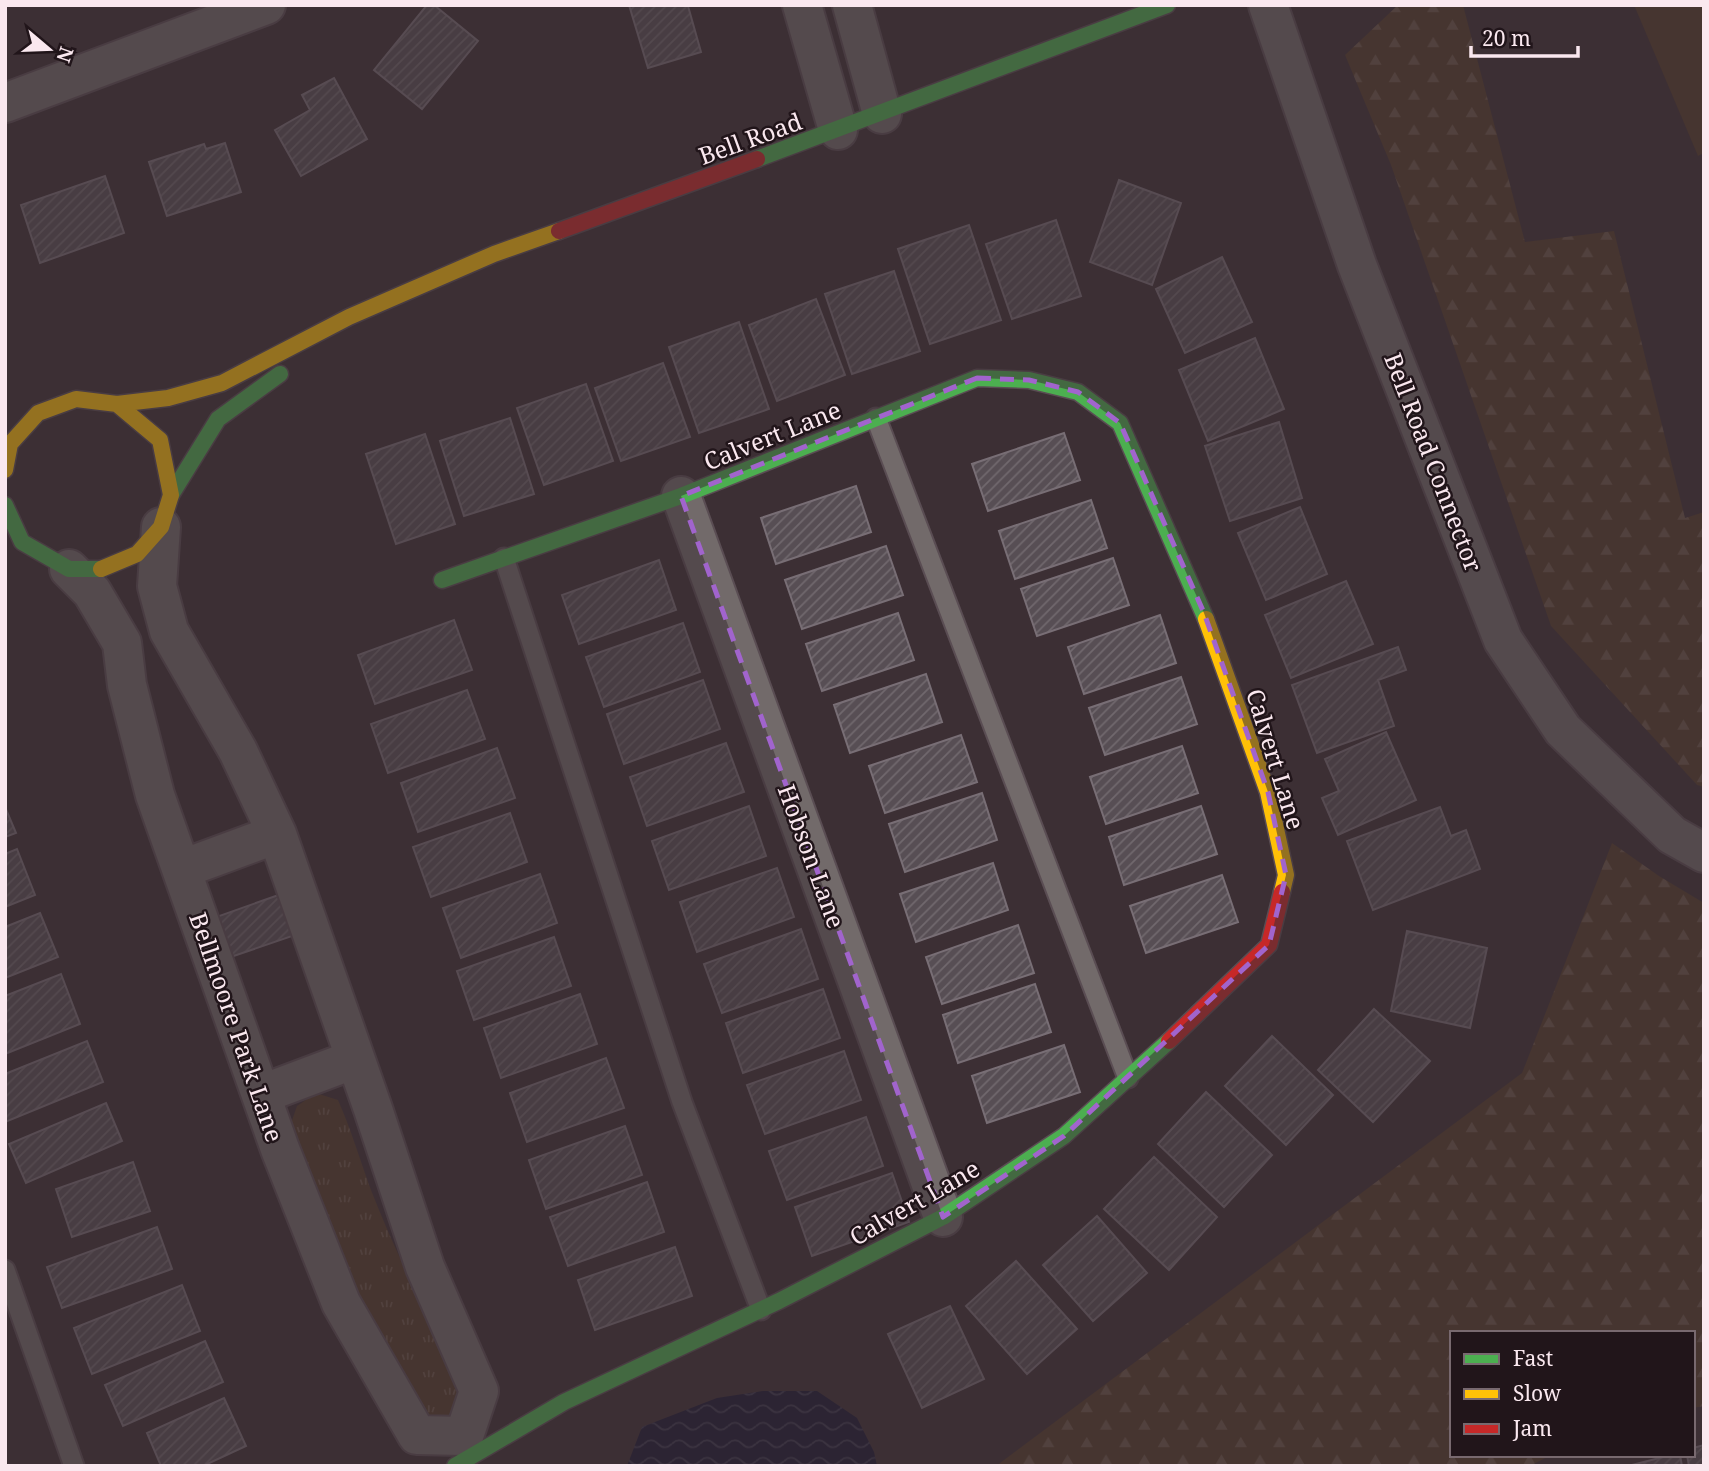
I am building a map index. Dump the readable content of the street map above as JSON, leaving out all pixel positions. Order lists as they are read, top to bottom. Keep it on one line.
{"streets":{"street":["Bell Road","Calvert Lane","Bell Road Connector","Hobson Lane","Bellmoore Park Lane"]},"crossings":[["Bell Road","Bellmoore Park Lane"],["Calvert Lane","Hobson Lane"],["Calvert Lane","Bellmoore Park Lane"]],"legend":["Fast","Slow","Jam"],"scale_bar":"20 m","north":"right"}
